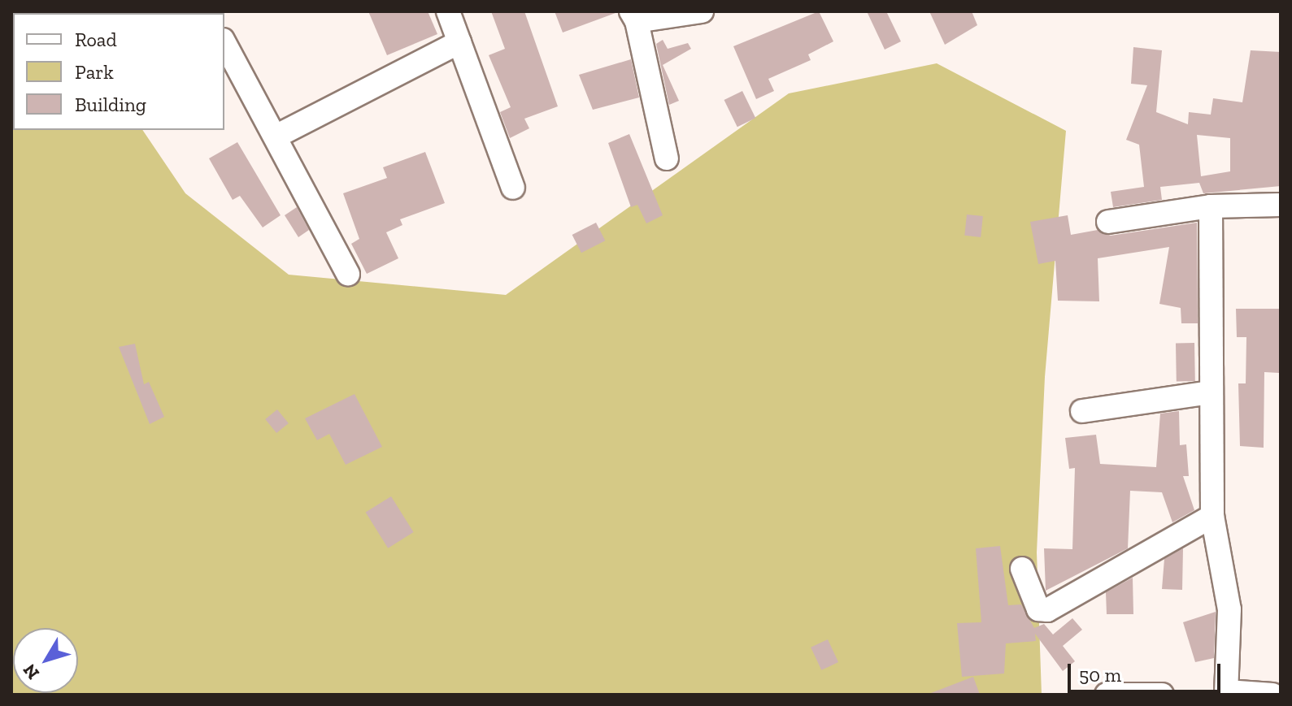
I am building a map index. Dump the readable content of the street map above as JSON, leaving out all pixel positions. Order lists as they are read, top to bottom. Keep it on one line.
{"legend":["Road","Park","Building"],"scale_bar":"50 m","north":"bottom left"}
